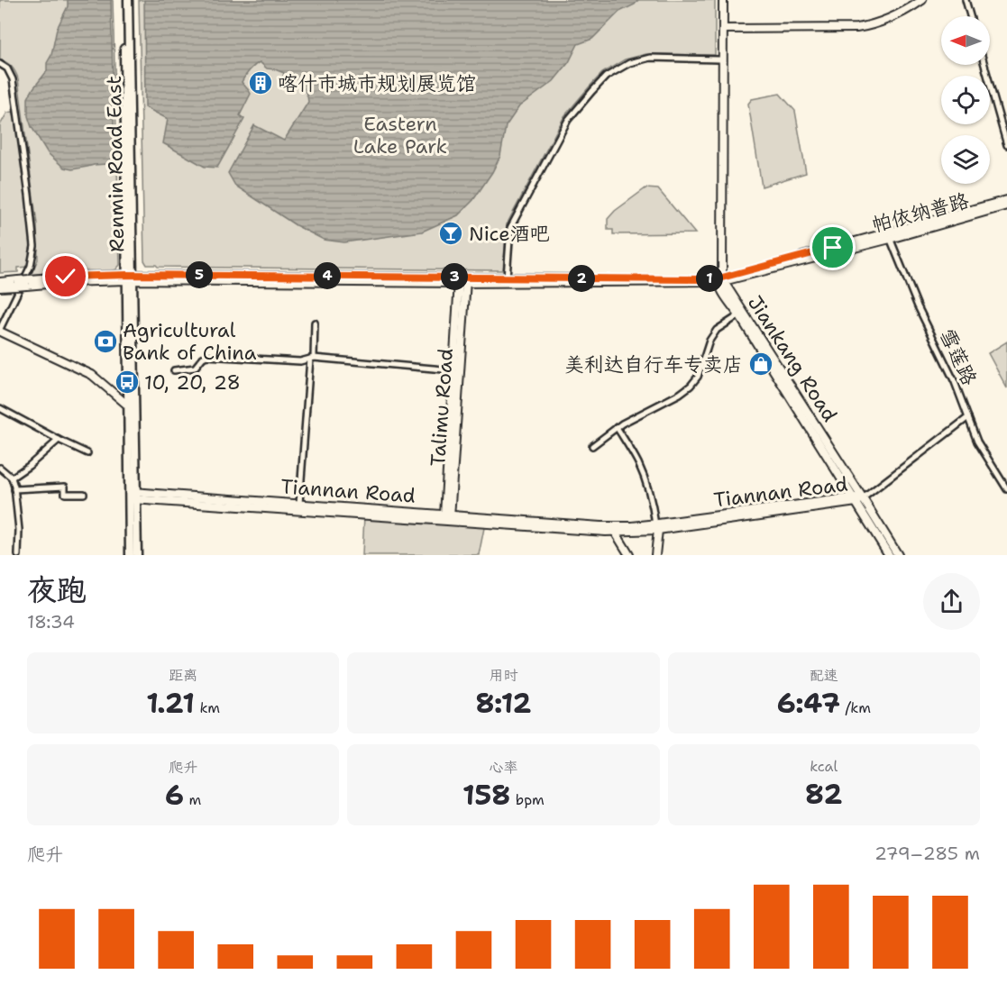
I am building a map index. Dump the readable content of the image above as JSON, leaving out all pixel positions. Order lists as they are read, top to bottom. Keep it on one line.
{"streets":{"main road":["Renmin Road East","帕依纳普路","Jiankang Road","Talimu Road","Tiannan Road"],"street":["雪莲路"]},"crossings":[["Renmin Road East","帕依纳普路"],["Renmin Road East","Tiannan Road"],["帕依纳普路","雪莲路"],["帕依纳普路","Jiankang Road"],["帕依纳普路","Talimu Road"],["Jiankang Road","Tiannan Road"],["Talimu Road","Tiannan Road"]],"parks":["Eastern Lake Park"],"places":{"building":["喀什市城市规划展览馆"],"bar":["Nice酒吧"],"bank":["Agricultural Bank of China"],"shop":["美利达自行车专卖店"],"bus stop":["10, 20, 28"]},"north":"left","page":{"pins":["5","4","3","1","2"],"heading":["夜跑","18:34"],"stats":[["距离","1.21 km"],["用时","8:12"],["配速","6:47 /km"],["爬升","6 m"],["心率","158 bpm"],["kcal","82"]],"chart":["爬升","279–285 m"]}}
